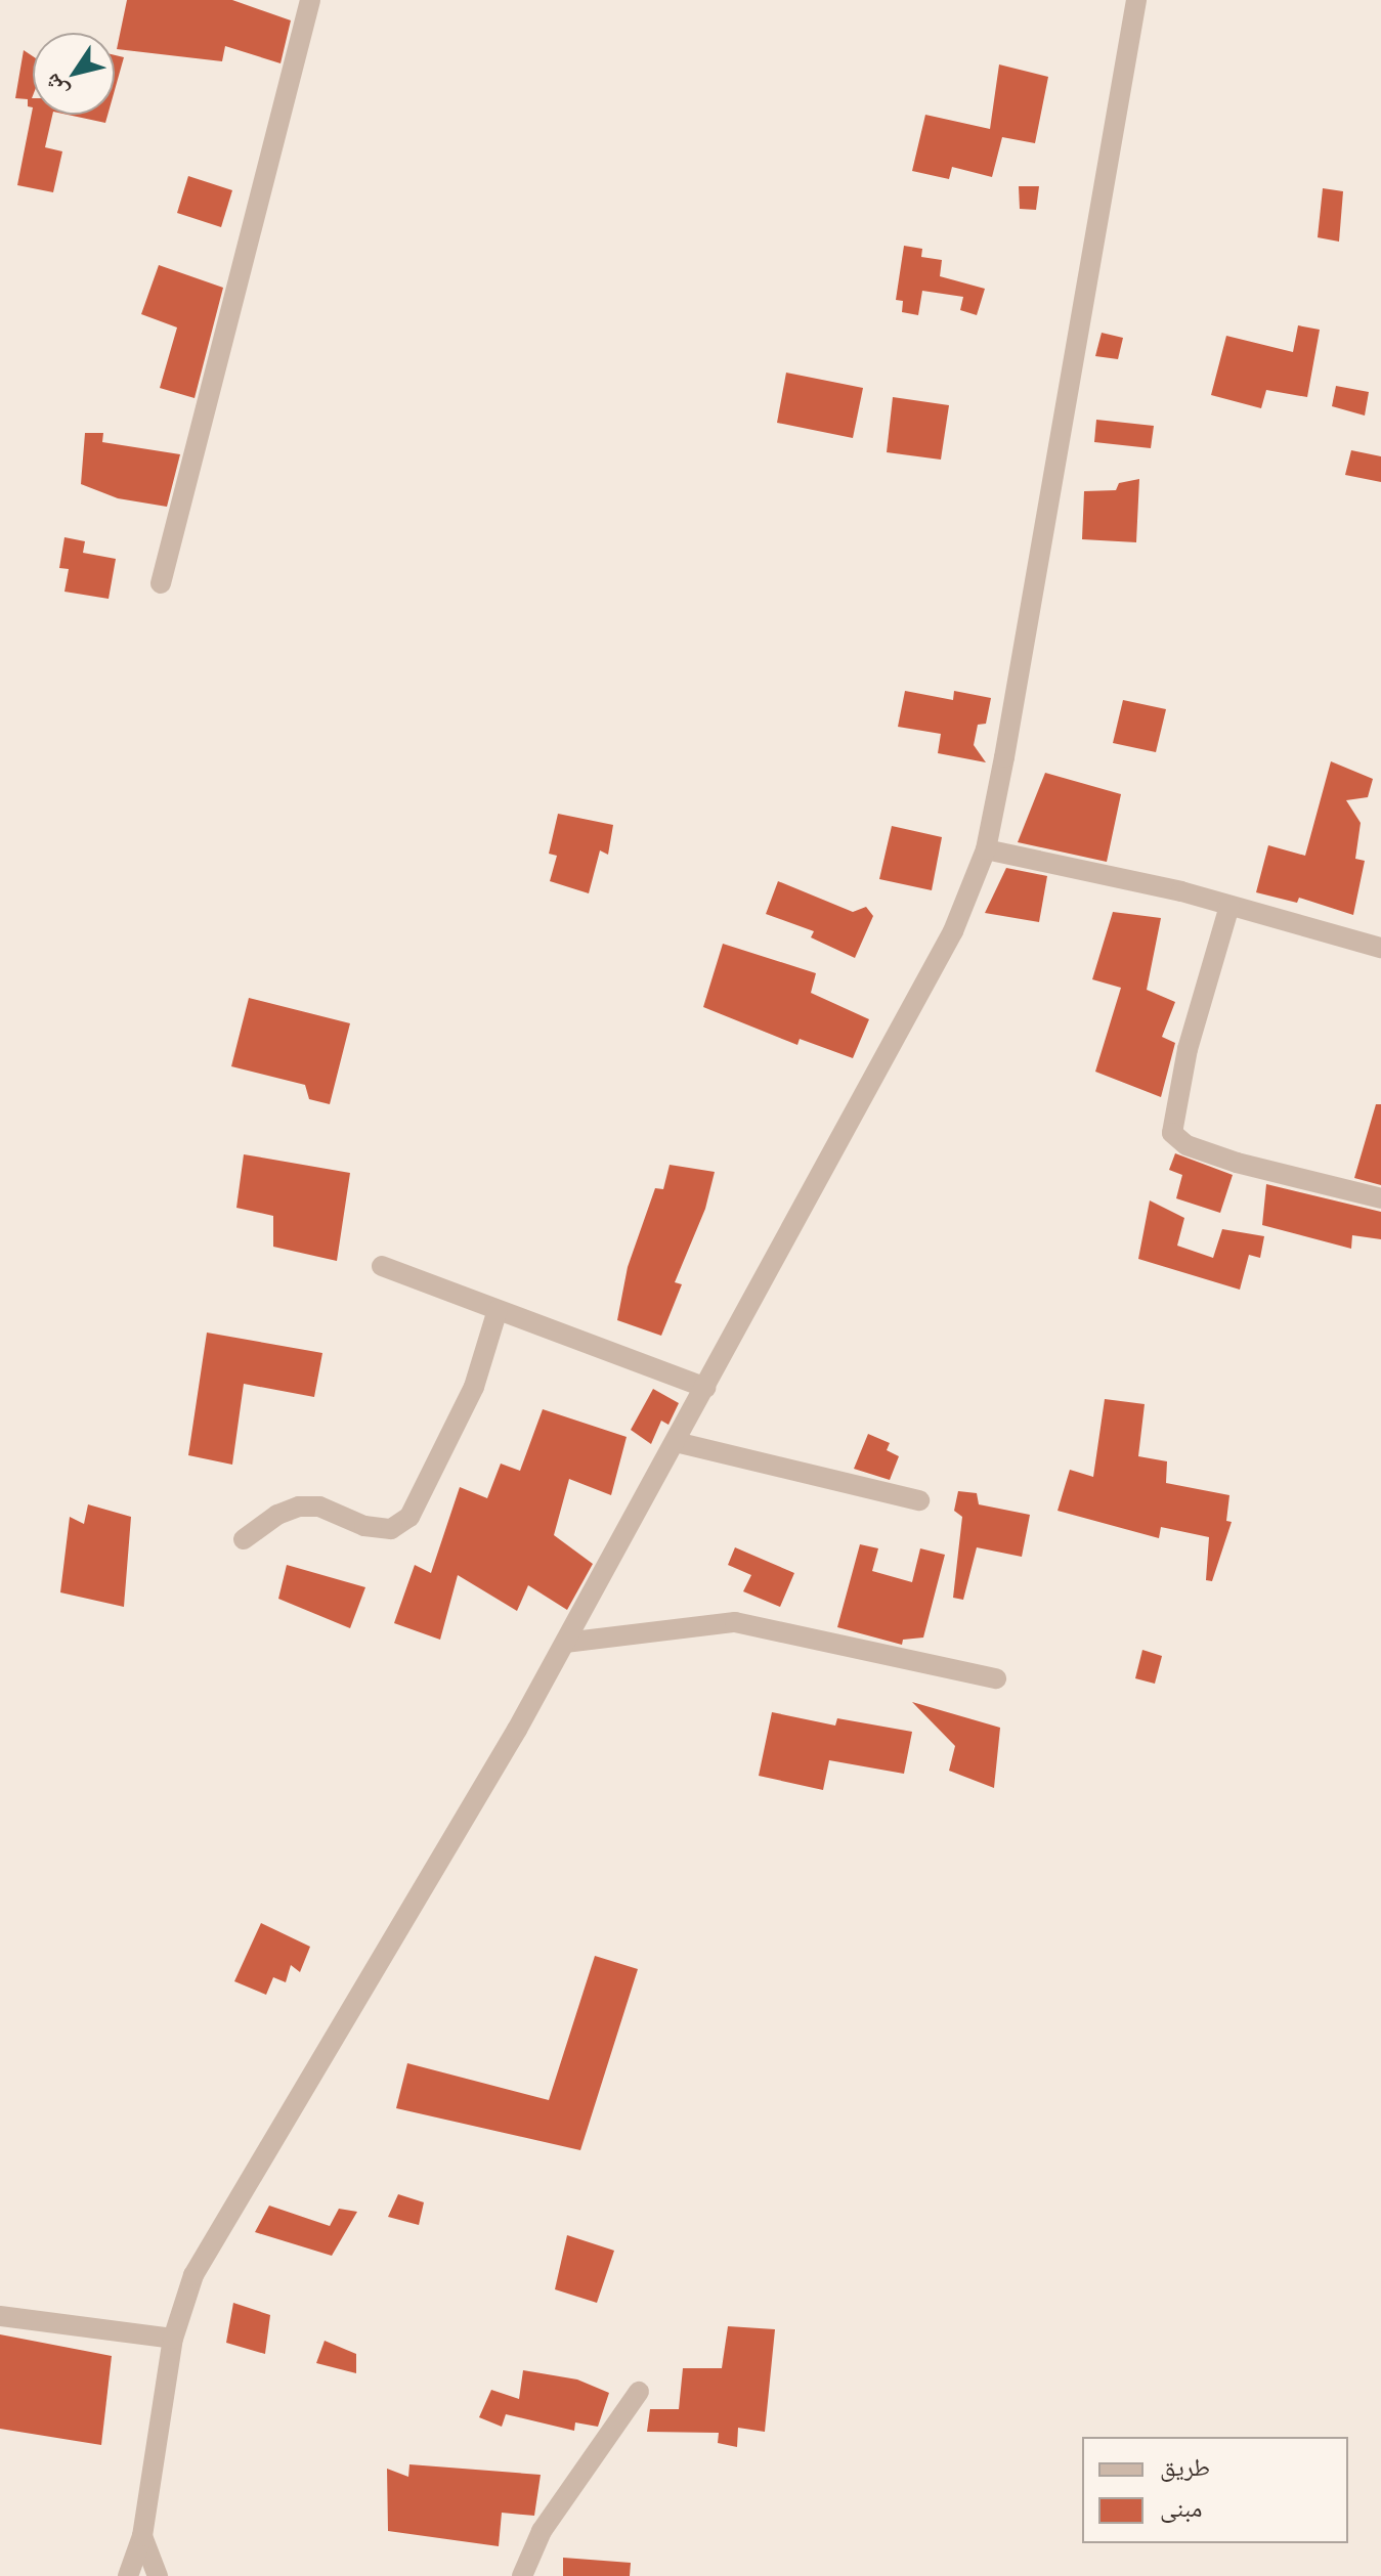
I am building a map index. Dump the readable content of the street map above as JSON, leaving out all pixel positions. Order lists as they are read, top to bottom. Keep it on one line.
{"legend":["طريق","مبنى"],"north":"bottom left"}
